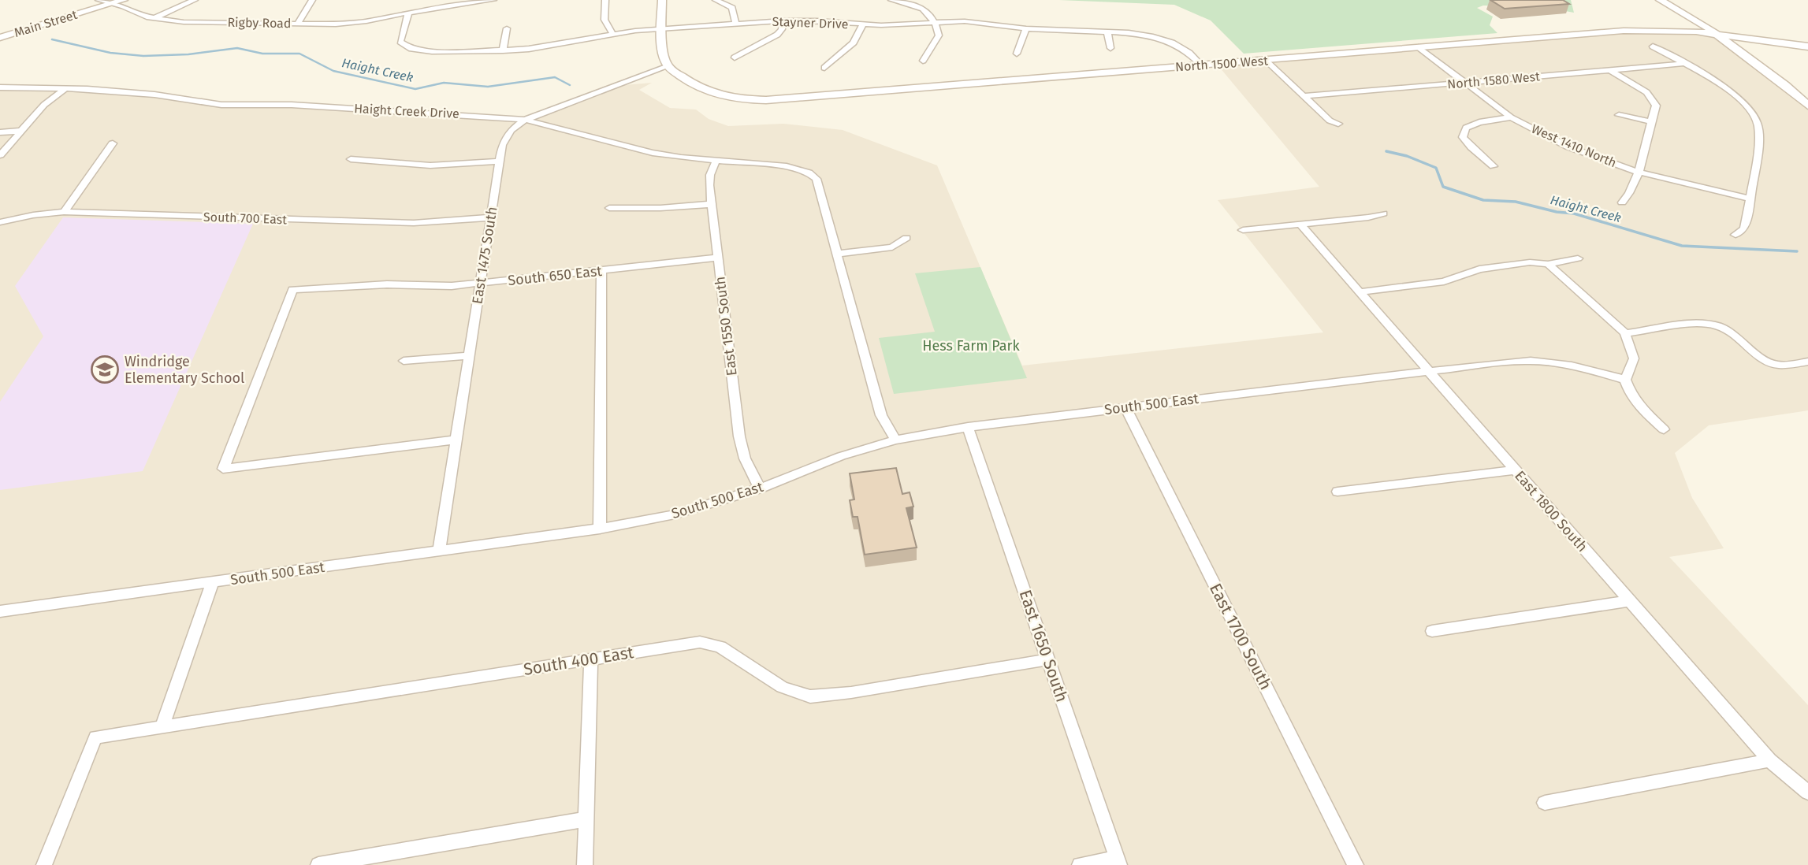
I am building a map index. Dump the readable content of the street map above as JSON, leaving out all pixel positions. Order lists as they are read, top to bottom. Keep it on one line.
{"streets":{"street":["Rigby Road","Stayner Drive","Main Street","North 1500 West","North 1580 West","Haight Creek Drive","West 1410 North","South 700 East","East 1475 South","South 650 East","East 1550 South","South 500 East","East 1800 South","East 1700 South","East 1650 South","South 400 East"]},"crossings":[["Rigby Road","Stayner Drive"],["Rigby Road","Main Street"],["Stayner Drive","North 1500 West"],["North 1500 West","West 1410 North"],["North 1500 West","East 1475 South"],["North 1580 West","West 1410 North"],["Haight Creek Drive","East 1475 South"],["Haight Creek Drive","East 1550 South"],["South 700 East","East 1475 South"],["East 1475 South","South 650 East"],["East 1475 South","South 500 East"],["South 650 East","East 1550 South"],["East 1550 South","South 500 East"],["South 500 East","East 1800 South"],["South 500 East","East 1700 South"],["South 500 East","East 1650 South"],["East 1650 South","South 400 East"]],"water":["Haight Creek"],"parks":["Hess Farm Park"],"places":{"school or university":["Windridge Elementary School"]}}
